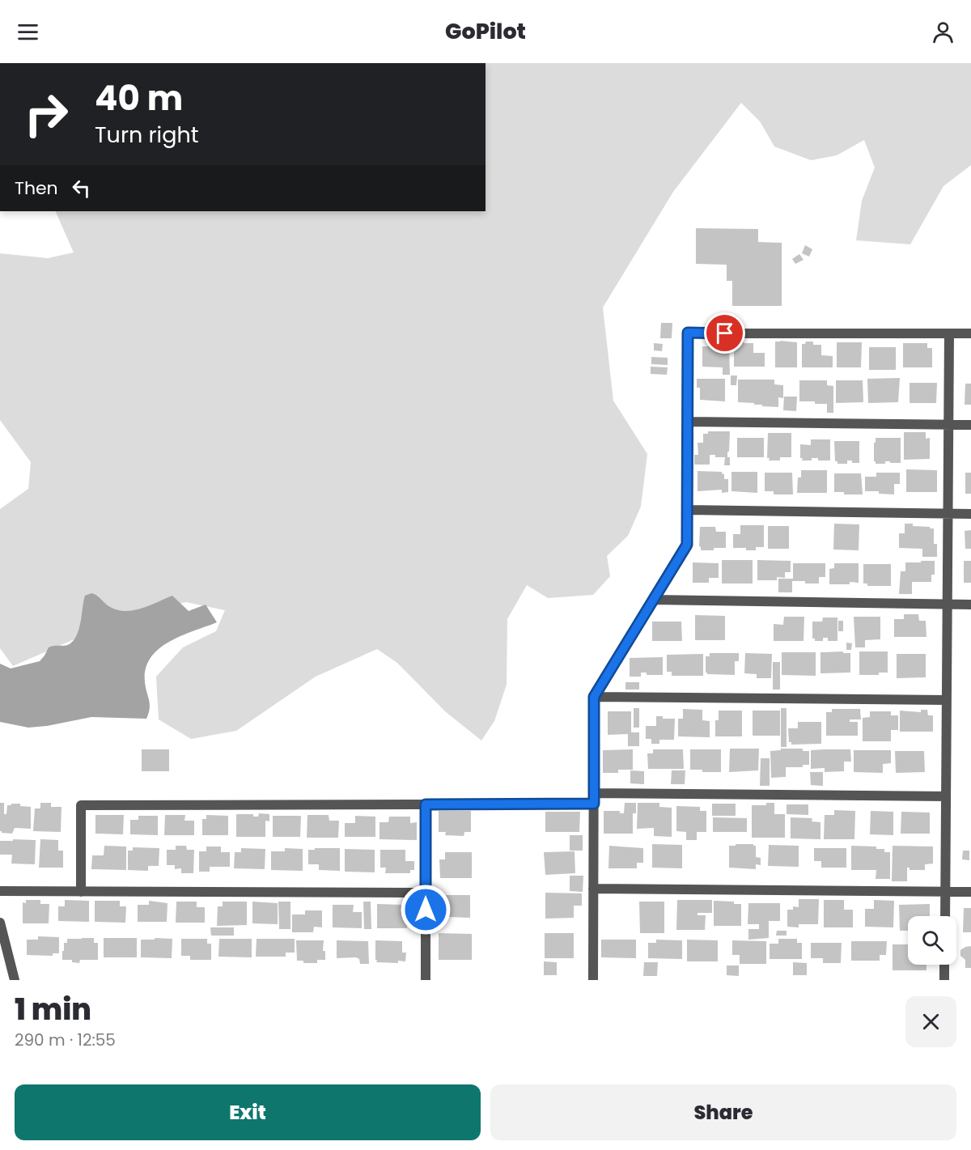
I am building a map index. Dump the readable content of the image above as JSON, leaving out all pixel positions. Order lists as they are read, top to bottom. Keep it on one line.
{"page":{"header":"GoPilot","turn":["40 m","Turn right"],"then":"Then","heading":["1 min","290 m · 12:55"],"buttons":["Exit","Share"]}}
